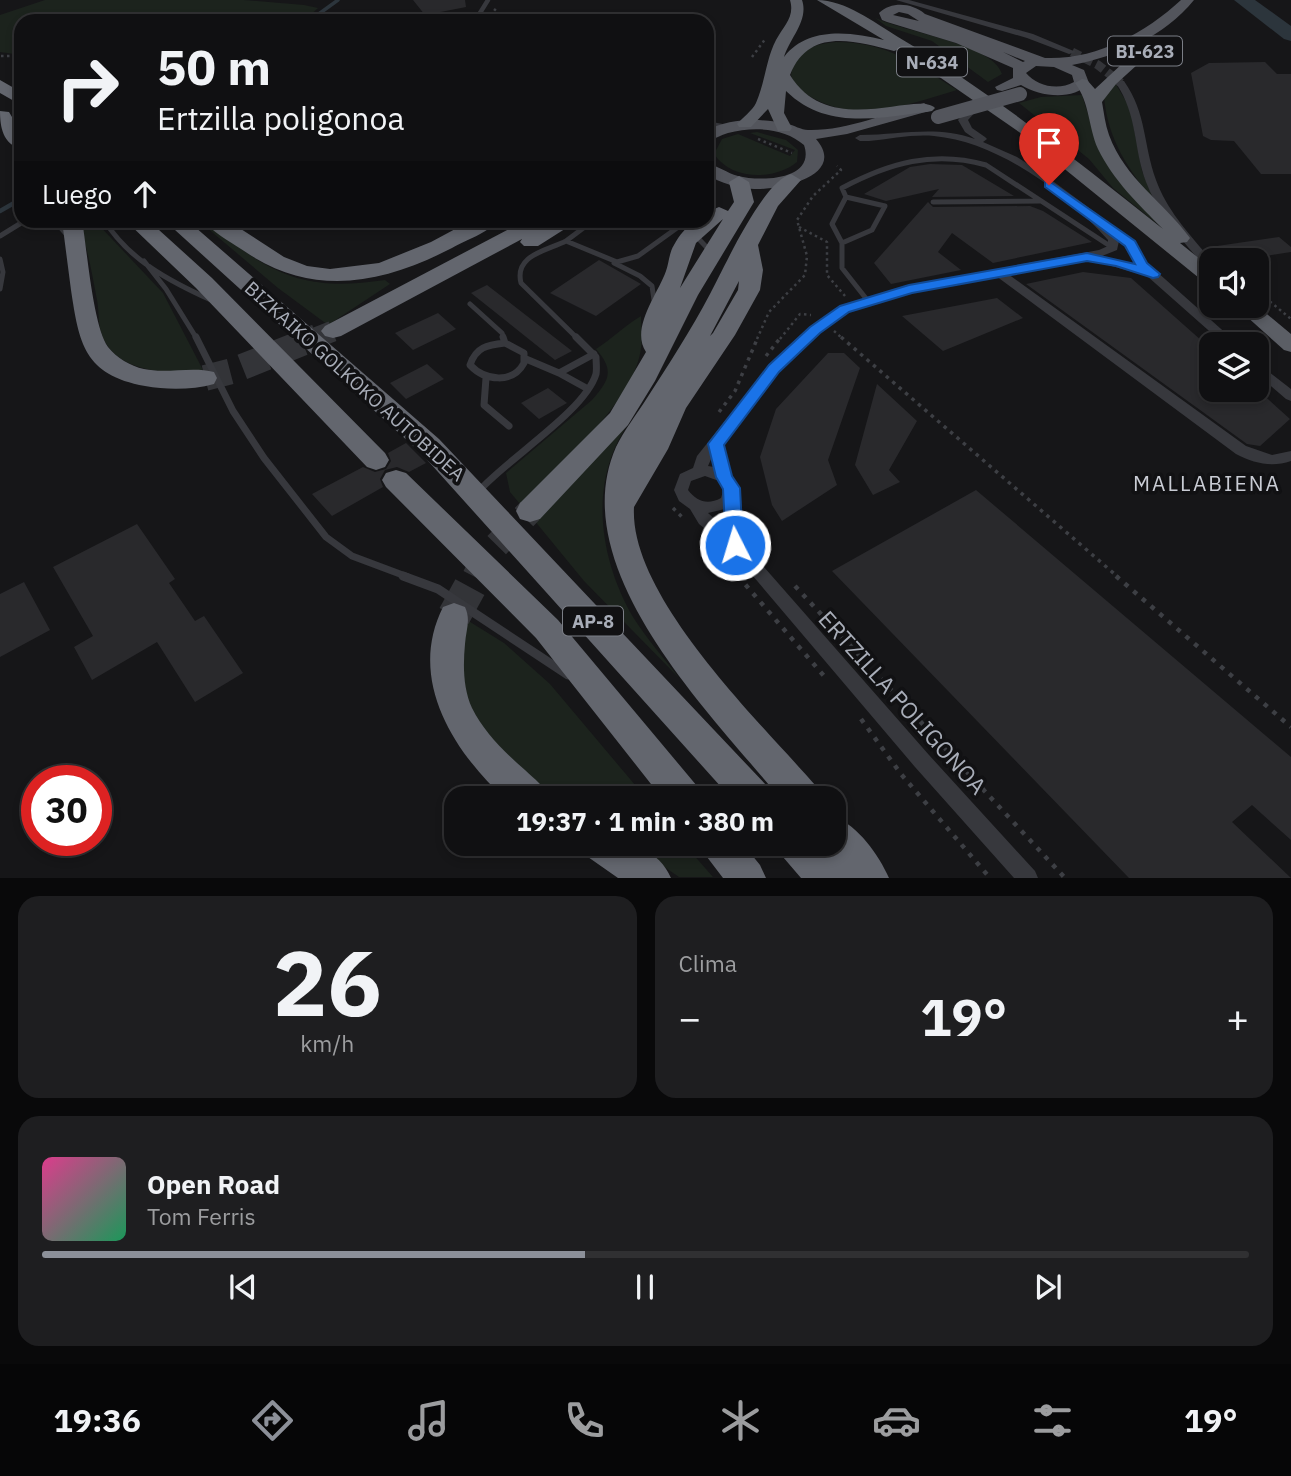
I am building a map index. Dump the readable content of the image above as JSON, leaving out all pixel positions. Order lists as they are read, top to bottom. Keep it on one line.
{"streets":{"highway":["N-634","BIZKAIKO GOLKOKO AUTOBIDEA","AP-8"],"main road":["BI-623"],"street":["ERTZILLA POLIGONOA"]},"districts":["MALLABIENA"],"page":{"turn":["50 m","Ertzilla poligonoa"],"then":"Luego","limit":"30","trip":"19:37 · 1 min · 380 m","tile":[["26","km/h"],"Clima"],"heat":["−","19°","+"],"song":["Open Road","Tom Ferris"],"tabs":["19:36","19°"]}}
